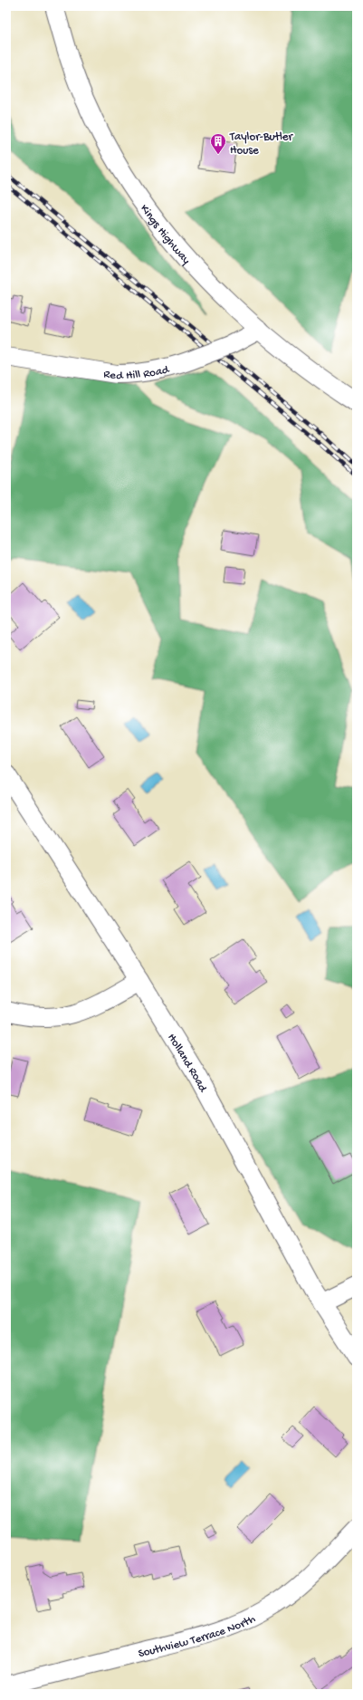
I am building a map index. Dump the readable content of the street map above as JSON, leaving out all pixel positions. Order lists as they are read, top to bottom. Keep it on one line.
{"streets":{"street":["Kings Highway","Red Hill Road","Holland Road","Southview Terrace North"]},"crossings":[["Kings Highway","Red Hill Road"]],"places":{"building":["Taylor-Butler House"]}}
